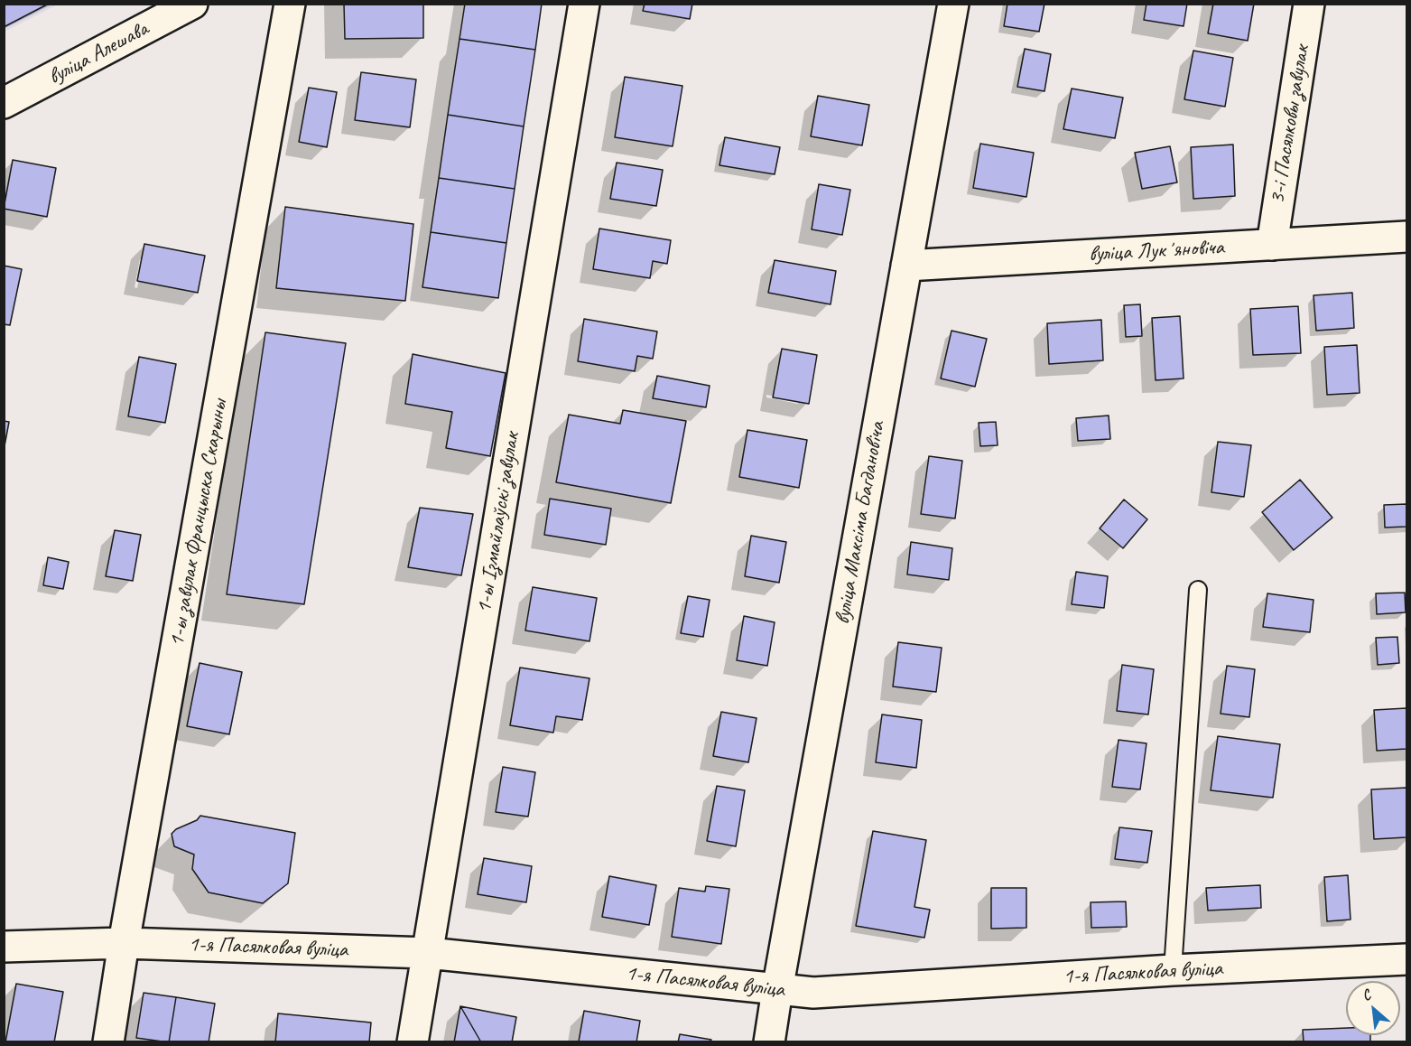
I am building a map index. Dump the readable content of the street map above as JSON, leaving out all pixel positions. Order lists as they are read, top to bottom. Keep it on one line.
{"streets":{"street":["вуліца Алешава","3-і Пасялковы завулак","вуліца Лукʼяновіча","1-ы завулак Францыска Скарыны","1-ы Ізмайлаўскі завулак","вуліца Максіма Багдановіча","1-я Пасялковая вуліца"]},"crossings":[["3-і Пасялковы завулак","вуліца Лукʼяновіча"],["вуліца Лукʼяновіча","вуліца Максіма Багдановіча"],["1-ы завулак Францыска Скарыны","1-я Пасялковая вуліца"],["1-ы Ізмайлаўскі завулак","1-я Пасялковая вуліца"],["вуліца Максіма Багдановіча","1-я Пасялковая вуліца"]],"north":"top left"}
